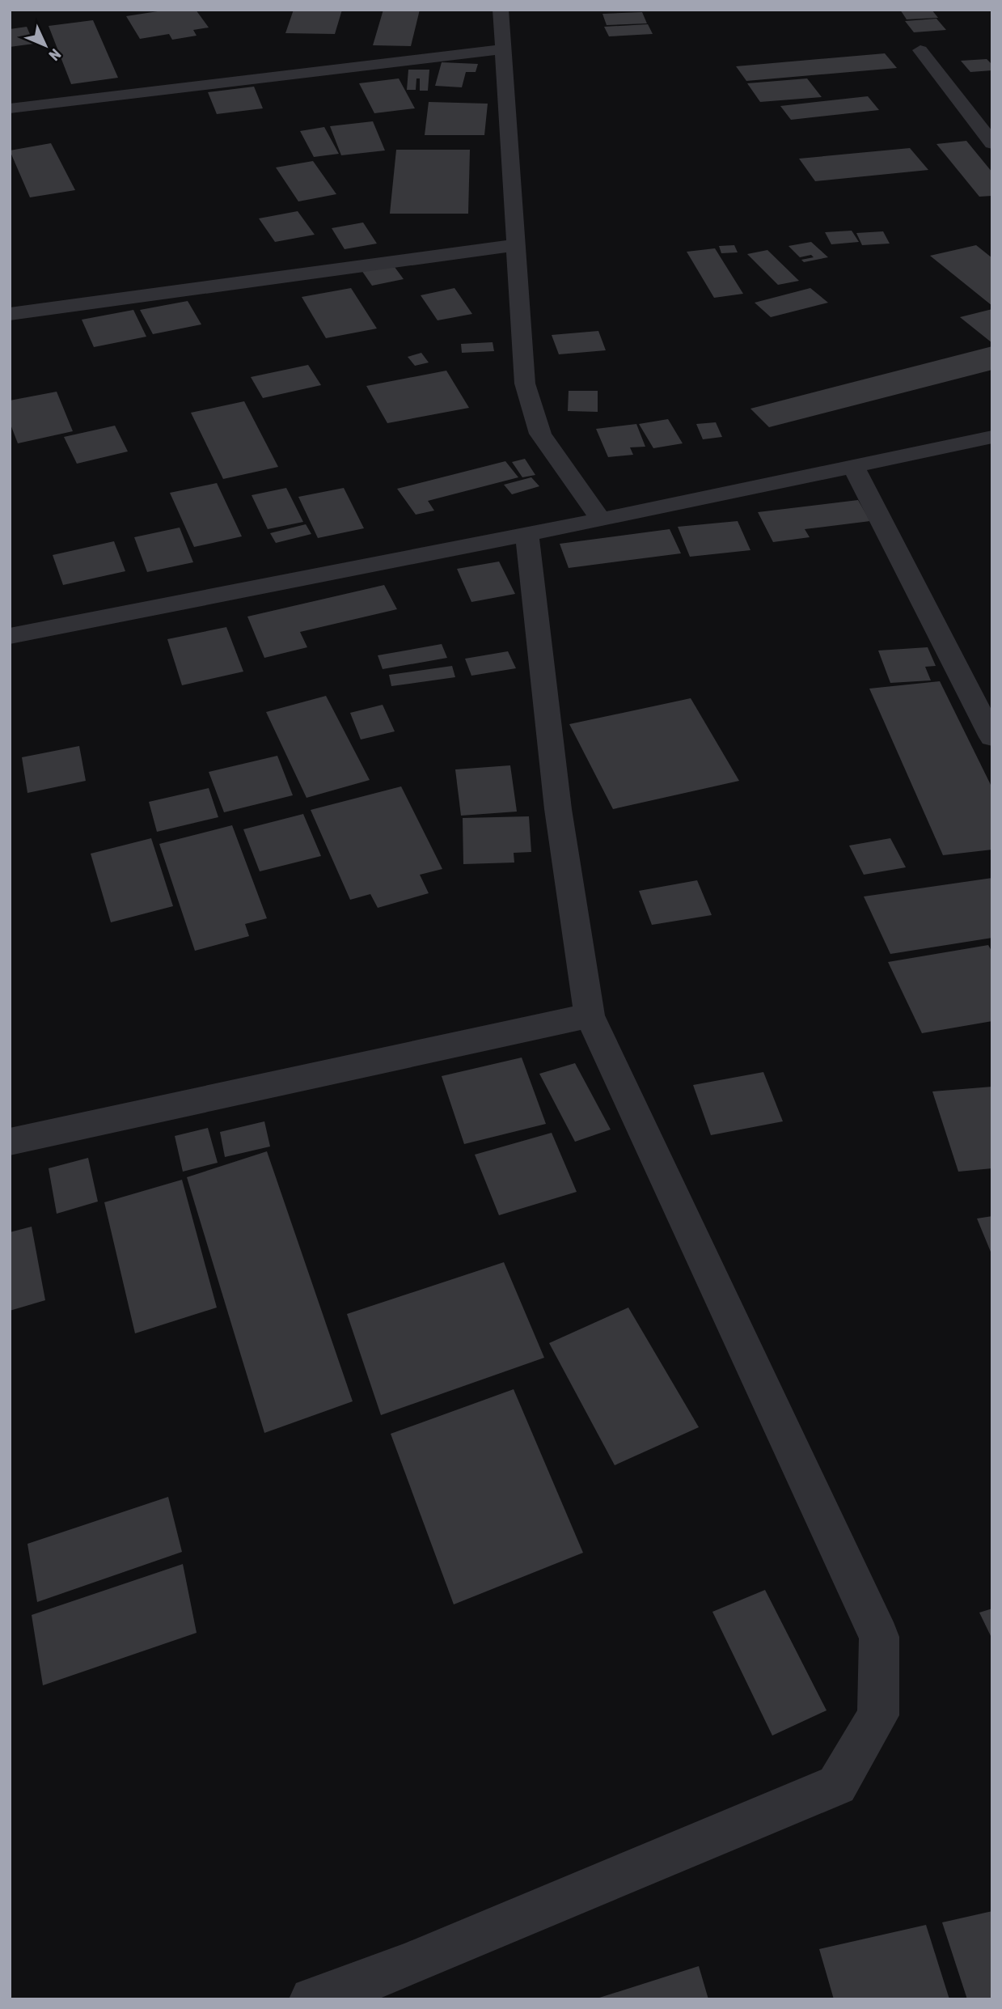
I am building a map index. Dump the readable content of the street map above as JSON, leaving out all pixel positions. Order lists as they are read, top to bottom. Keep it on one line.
{"north":"bottom right"}
